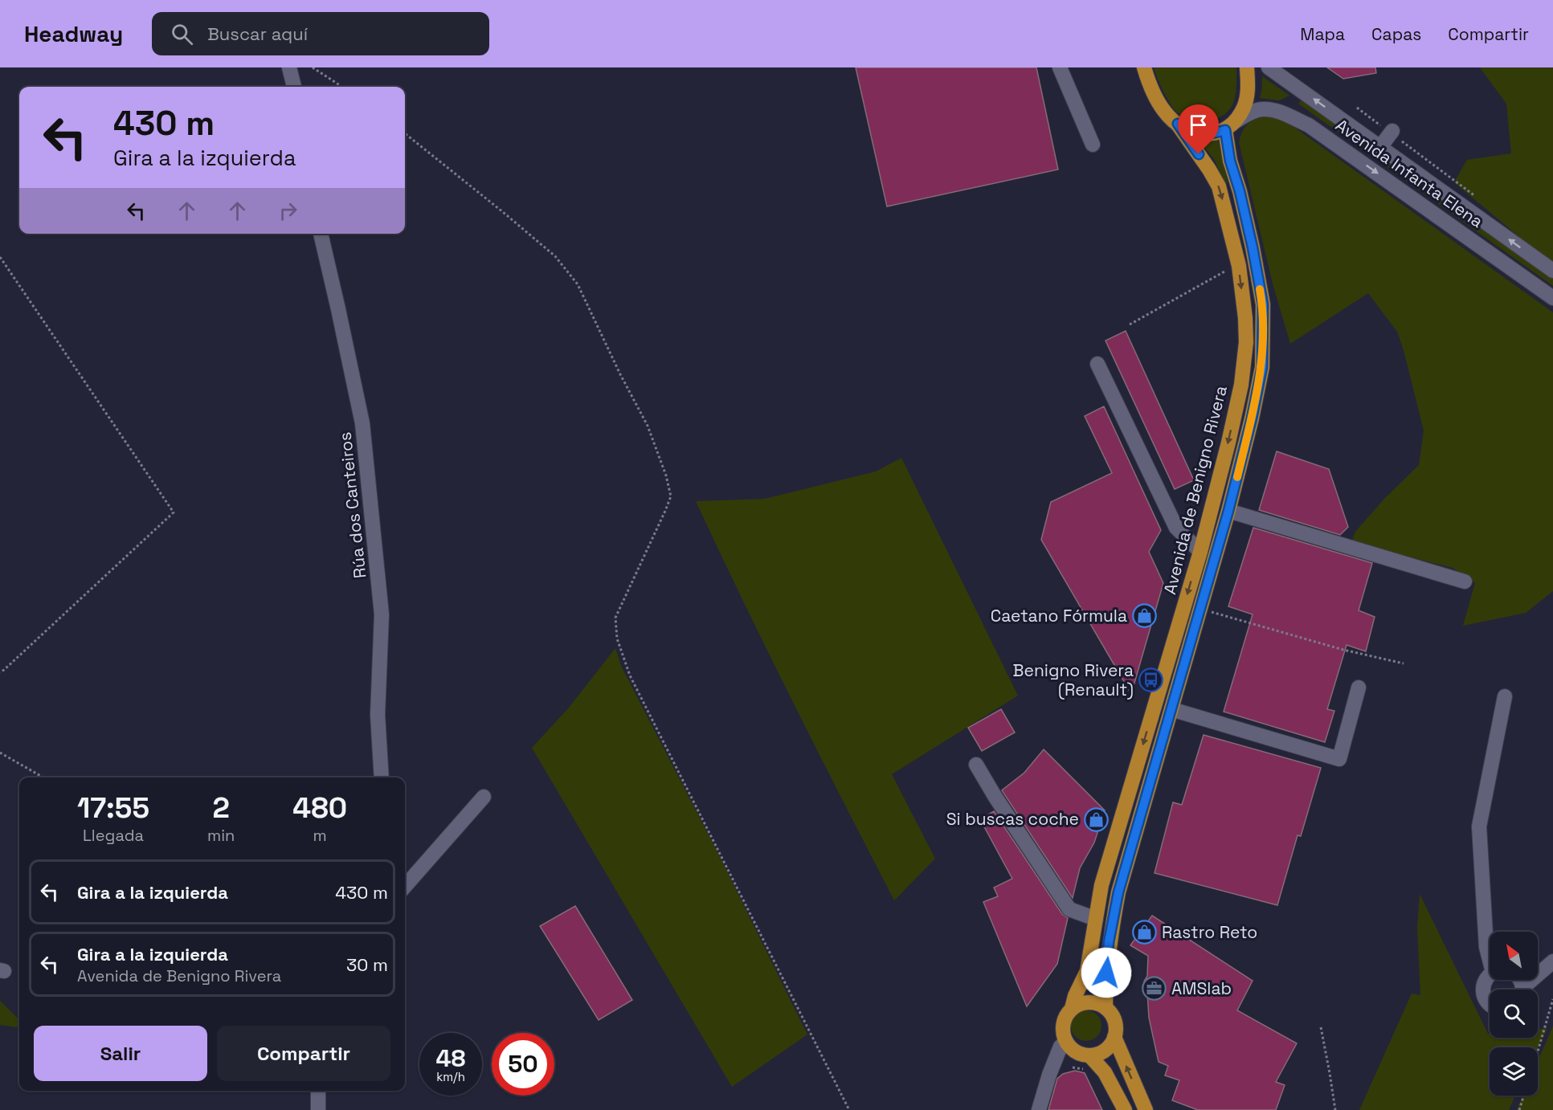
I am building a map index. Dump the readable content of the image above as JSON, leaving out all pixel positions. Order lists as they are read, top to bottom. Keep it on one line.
{"streets":{"main road":["Avenida de Benigno Rivera"],"street":["Avenida Infanta Elena","Rúa dos Canteiros"]},"crossings":[["Avenida Infanta Elena","Avenida de Benigno Rivera"]],"places":{"shop":["Caetano Fórmula","Si buscas coche","Rastro Reto"],"bus stop":["Benigno Rivera (Renault)"],"office":["AMSlab"]},"north":"top left","page":{"header":"Headway","search":"Buscar aquí","nav":["Mapa","Capas","Compartir"],"turn":["430 m","Gira a la izquierda"],"eta":["17:55","Llegada","2","min","480","m"],"list":[{"name":"Gira a la izquierda","value":"430 m"},{"name":"Gira a la izquierda","note":"Avenida de Benigno Rivera","value":"30 m"}],"buttons":["Salir","Compartir"],"speed":"48 km/h","limit":"50"}}
